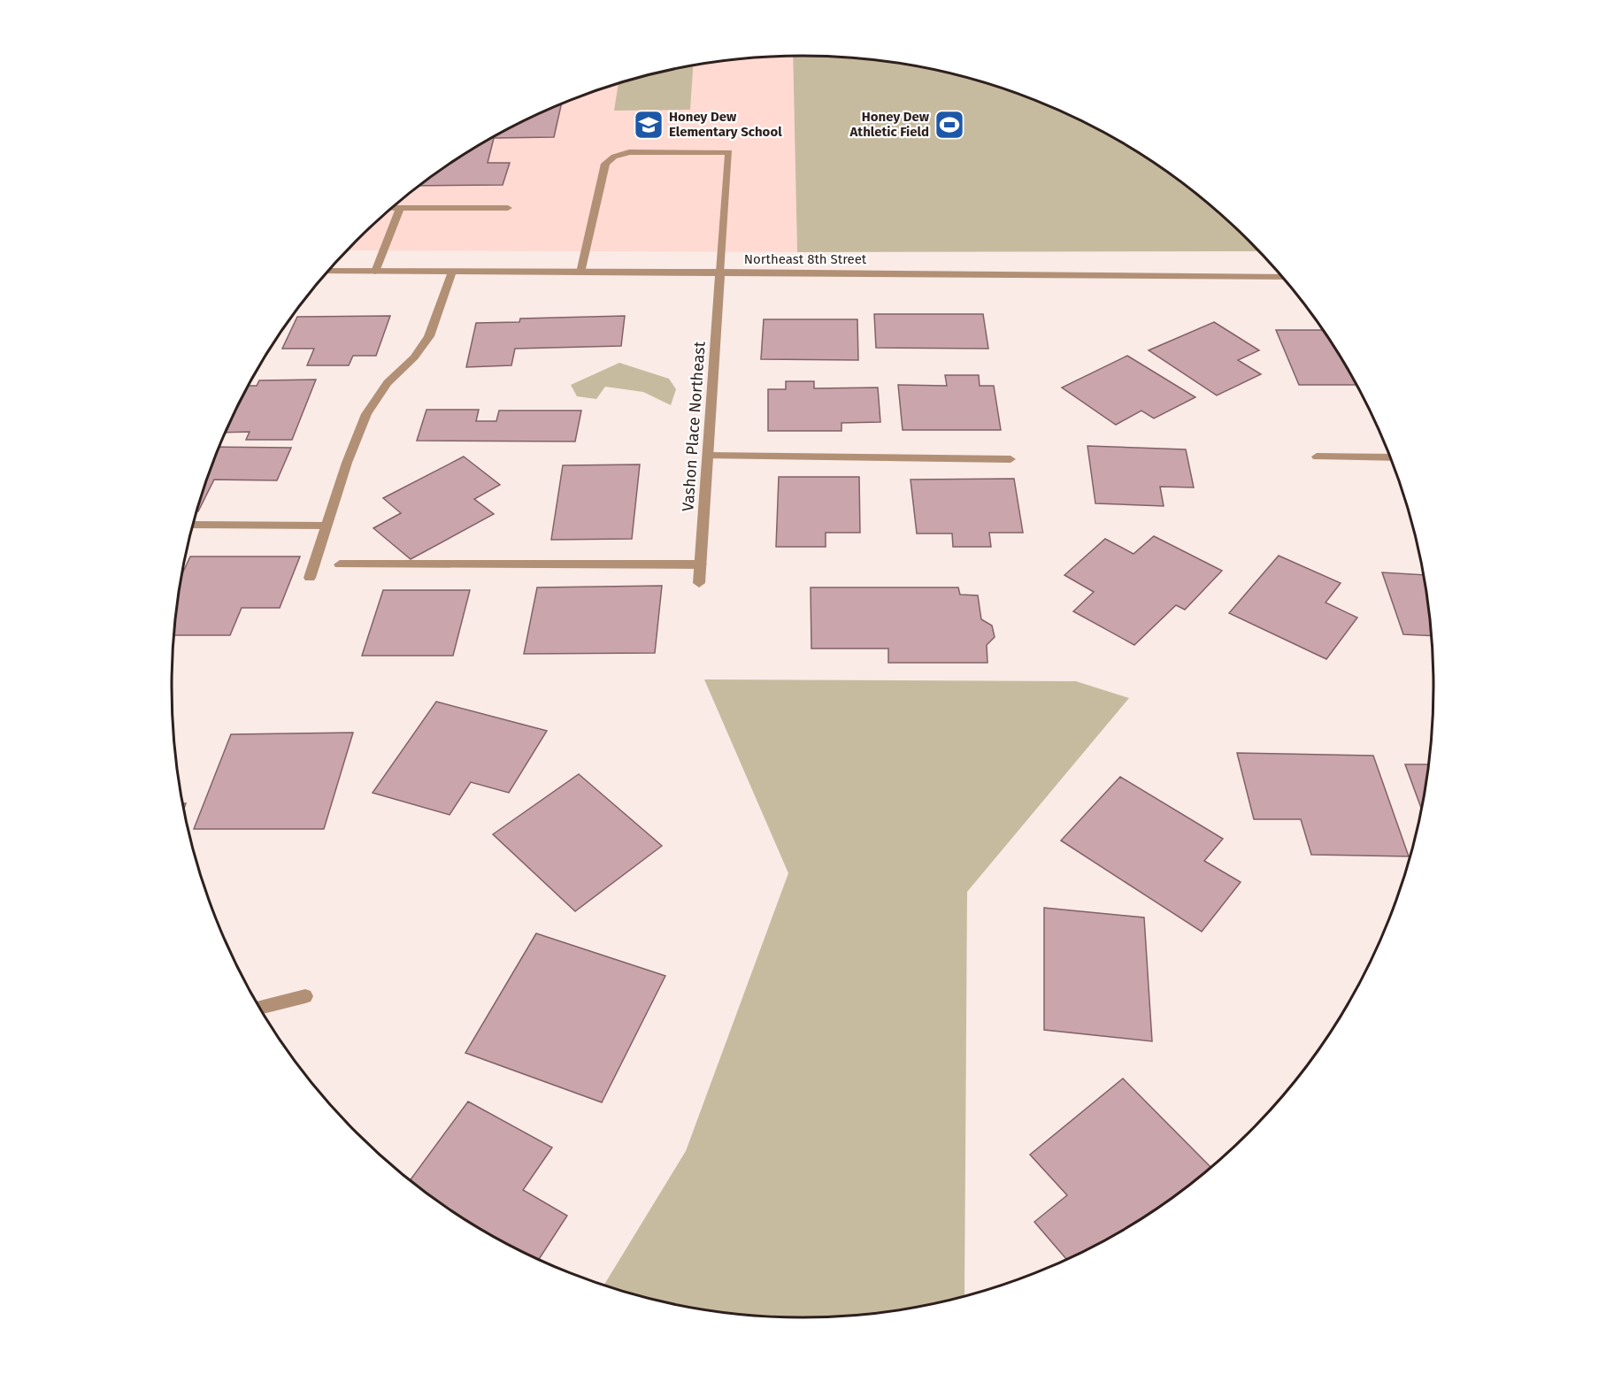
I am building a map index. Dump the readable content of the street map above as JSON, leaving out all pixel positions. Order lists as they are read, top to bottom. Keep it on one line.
{"streets":{"street":["Northeast 8th Street","Vashon Place Northeast"]},"crossings":[["Northeast 8th Street","Vashon Place Northeast"]],"places":{"school or university":["Honey Dew Elementary School"],"sports":["Honey Dew Athletic Field"]}}
